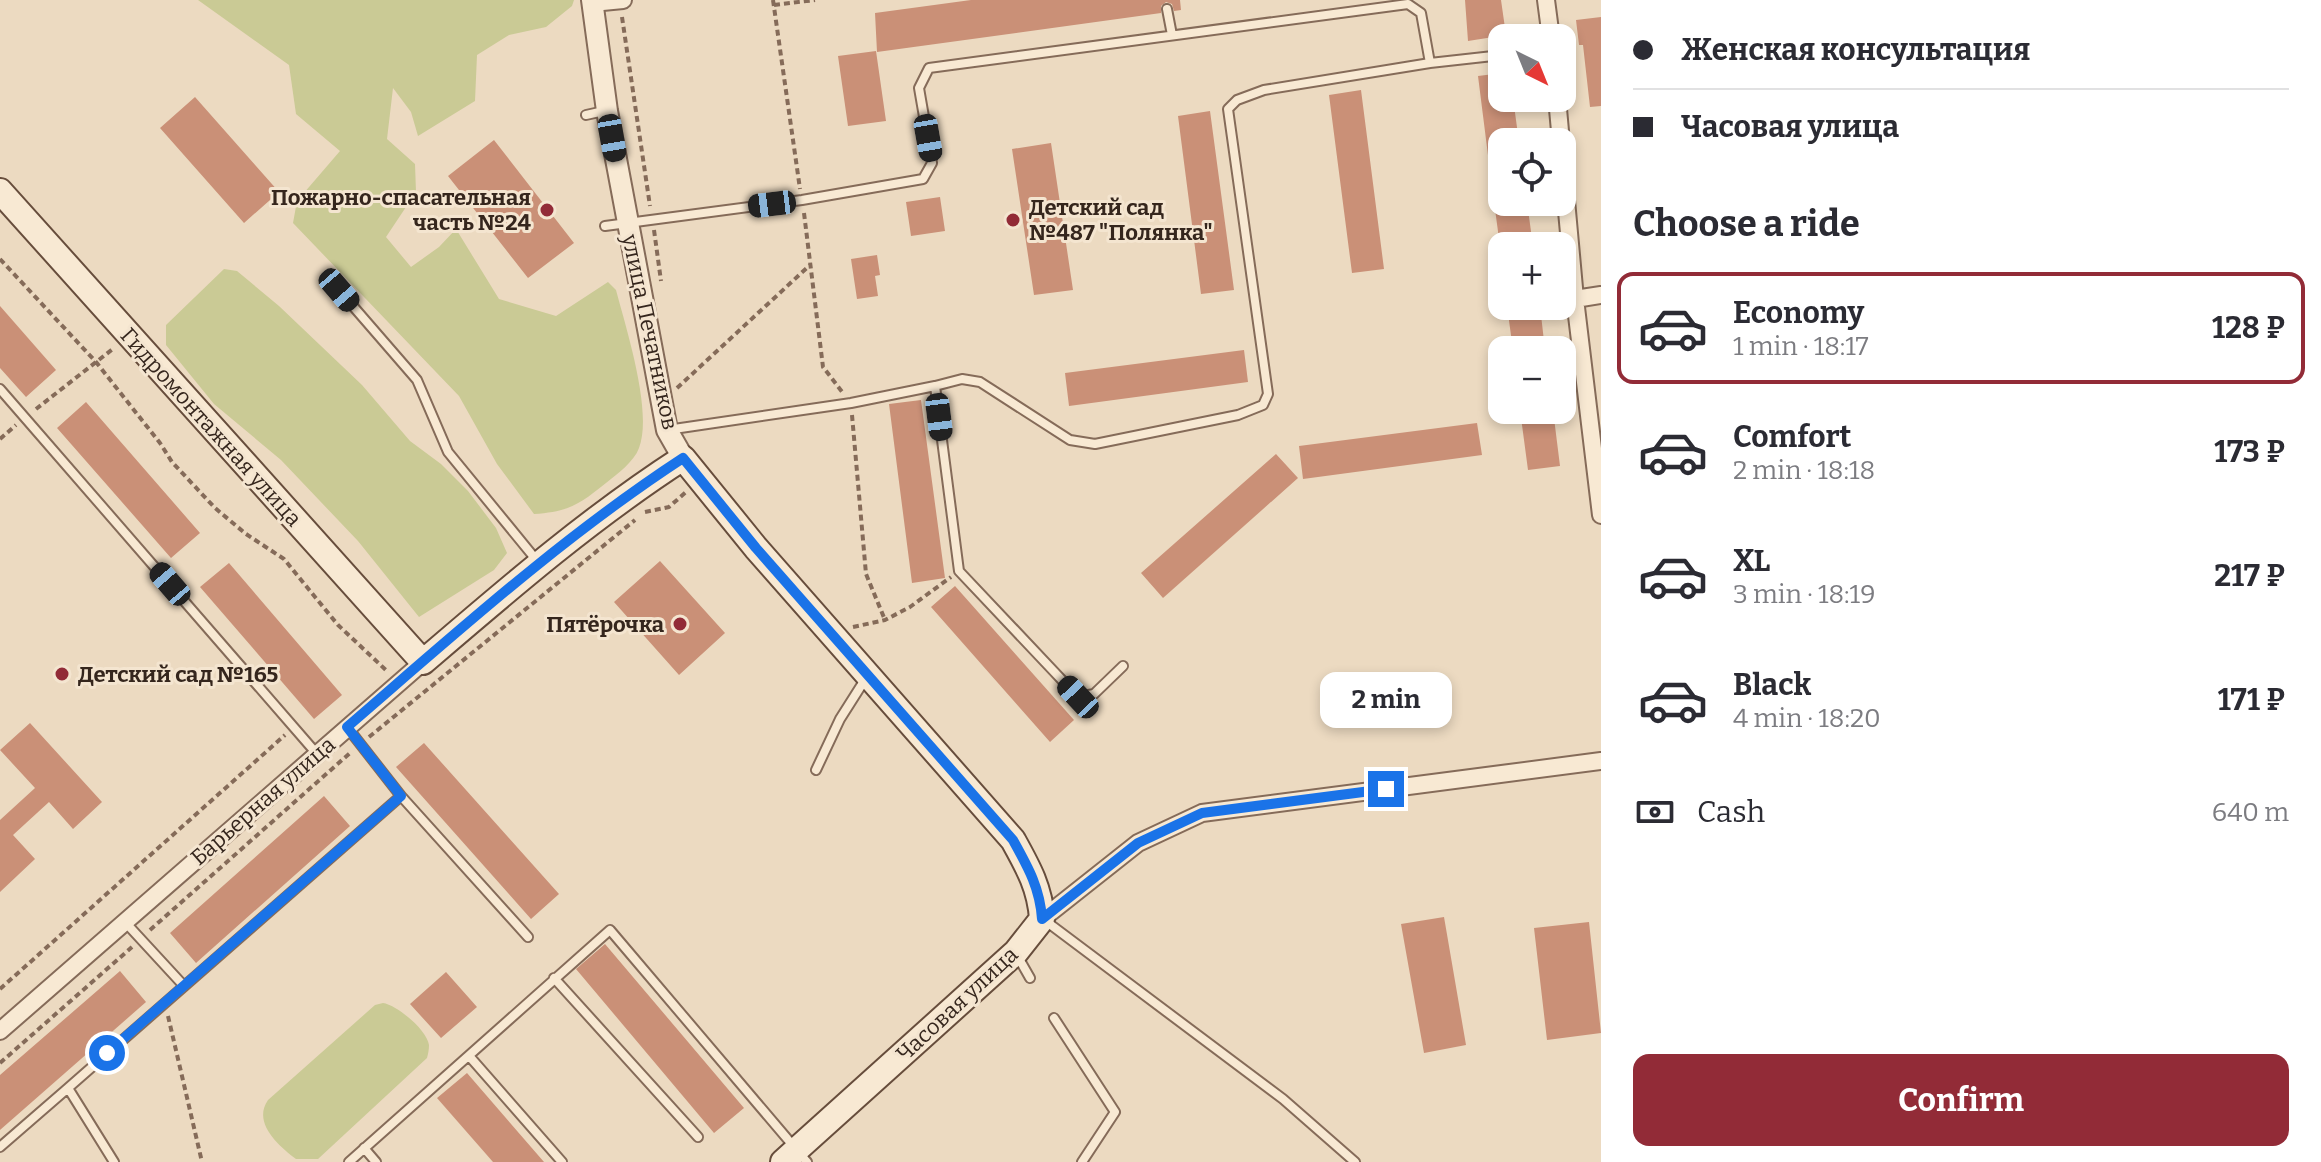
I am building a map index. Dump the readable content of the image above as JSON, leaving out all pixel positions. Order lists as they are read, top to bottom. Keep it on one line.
{"streets":{"main road":["улица Печатников","Гидромонтажная улица","Барьерная улица","Часовая улица"]},"crossings":[["улица Печатников","Барьерная улица"],["улица Печатников","Часовая улица"],["Гидромонтажная улица","Барьерная улица"]],"places":["Пожарно-спасательная часть №24","Детский сад №487 \"Полянка\"","Пятёрочка","Детский сад №165"],"north":"bottom right","page":{"banner":["Женская консультация","Часовая улица"],"map_buttons":["+","−"],"heading":"Choose a ride","list":[{"name":"Economy","note":"1 min · 18:17","value":"128 ₽"},{"name":"Comfort","note":"2 min · 18:18","value":"173 ₽"},{"name":"XL","note":"3 min · 18:19","value":"217 ₽"},{"name":"Black","note":"4 min · 18:20","value":"171 ₽"}],"bubble":"2 min","pay":["Cash","640 m"],"buttons":"Confirm"}}
